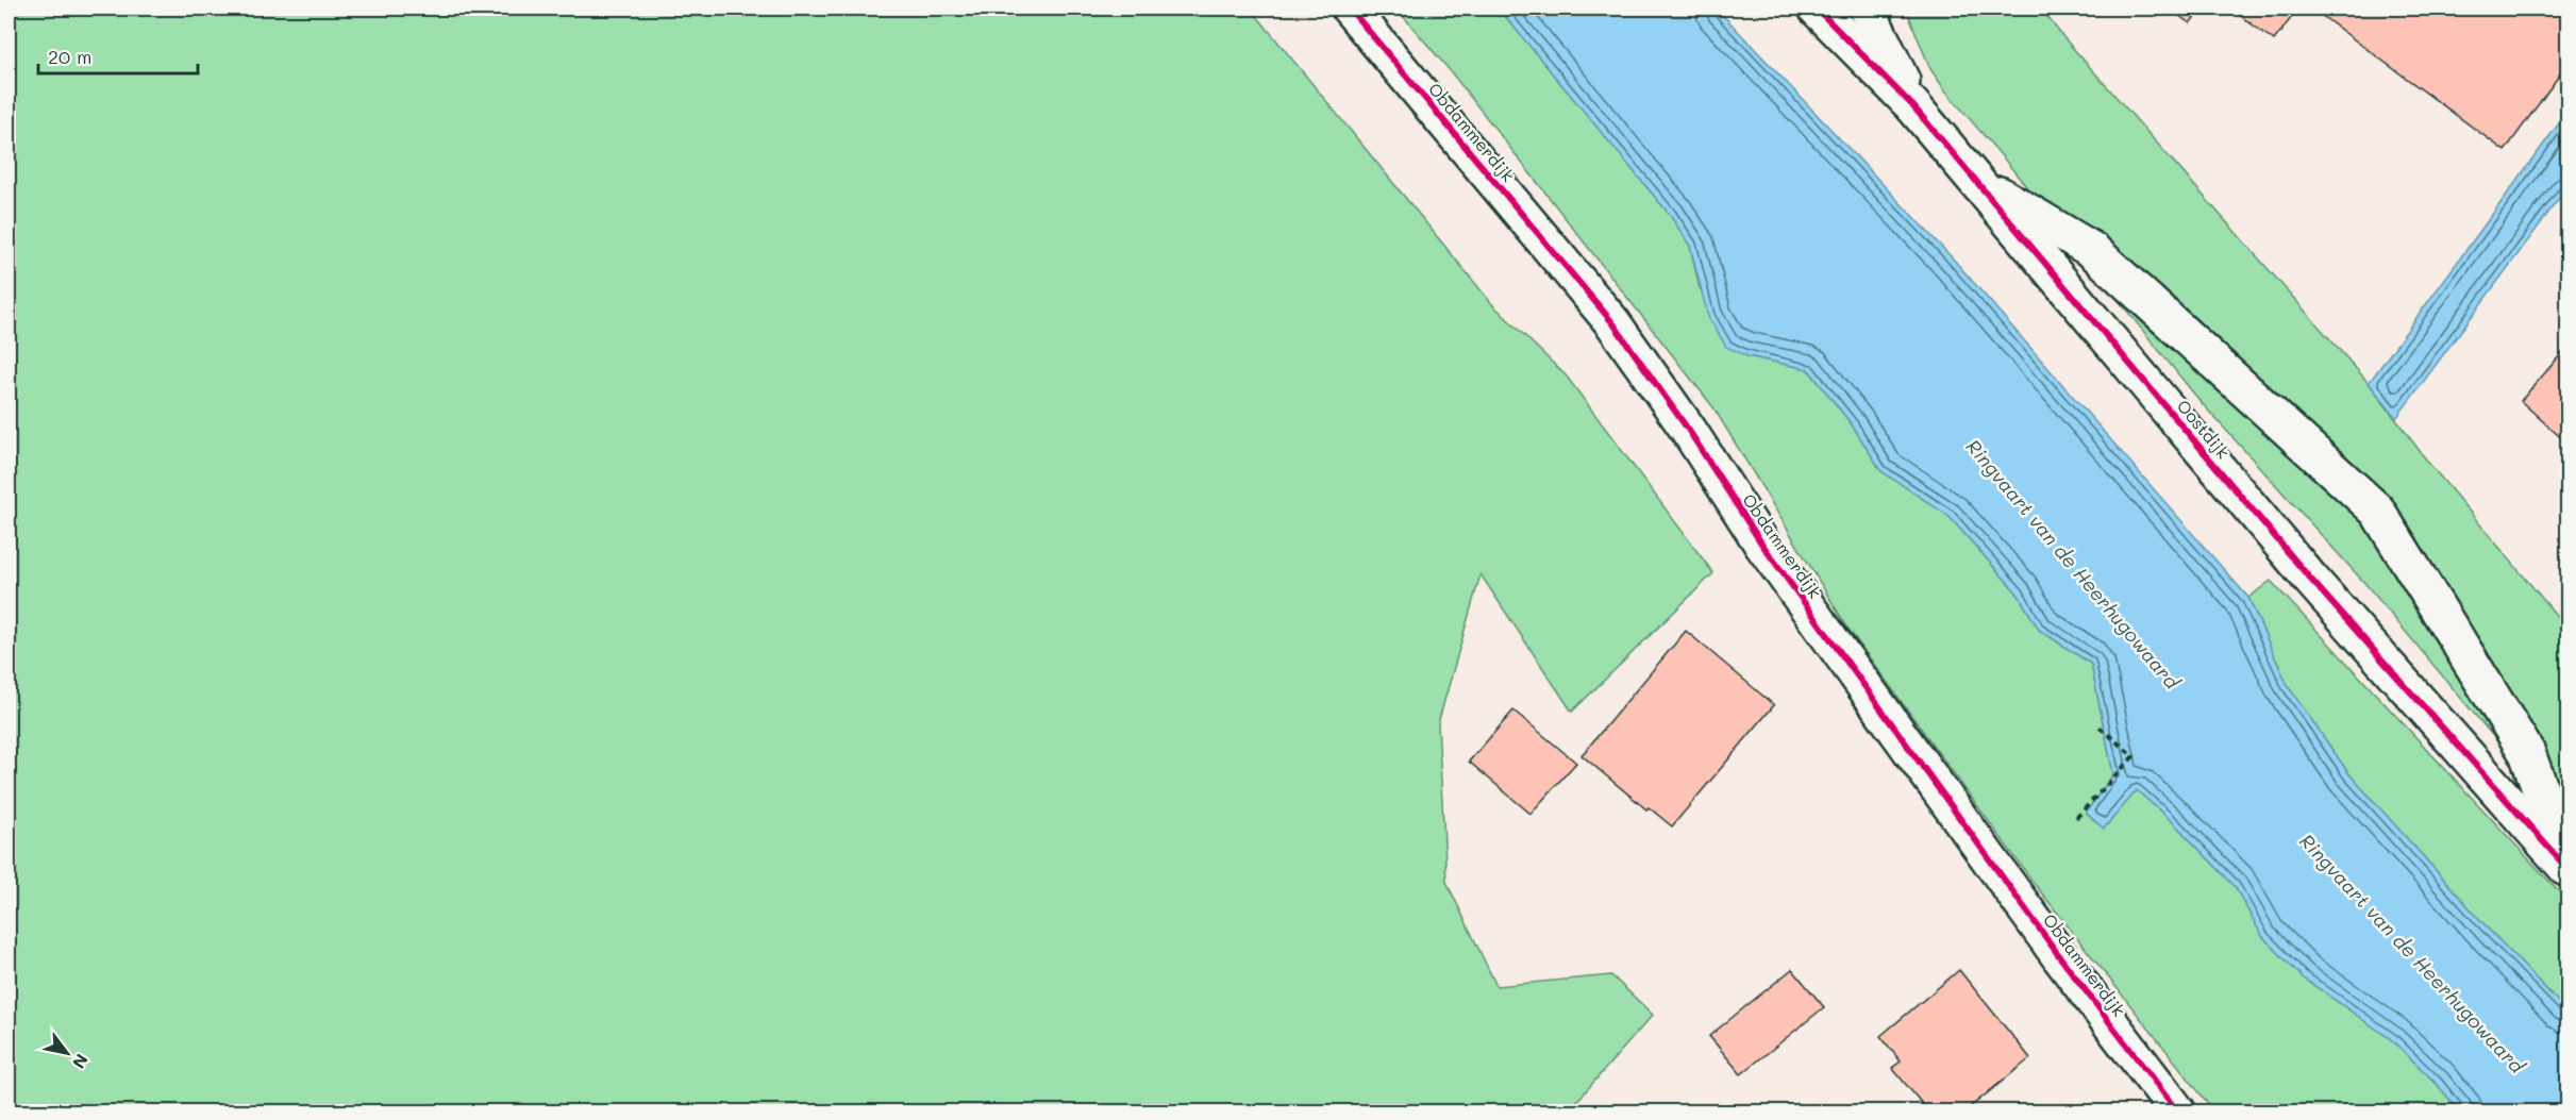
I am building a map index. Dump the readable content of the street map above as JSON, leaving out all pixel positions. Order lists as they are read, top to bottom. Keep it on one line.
{"streets":{"street":["Obdammerdijk","Oostdijk"]},"water":["Ringvaart van de Heerhugowaard"],"scale_bar":"20 m","north":"bottom right"}
